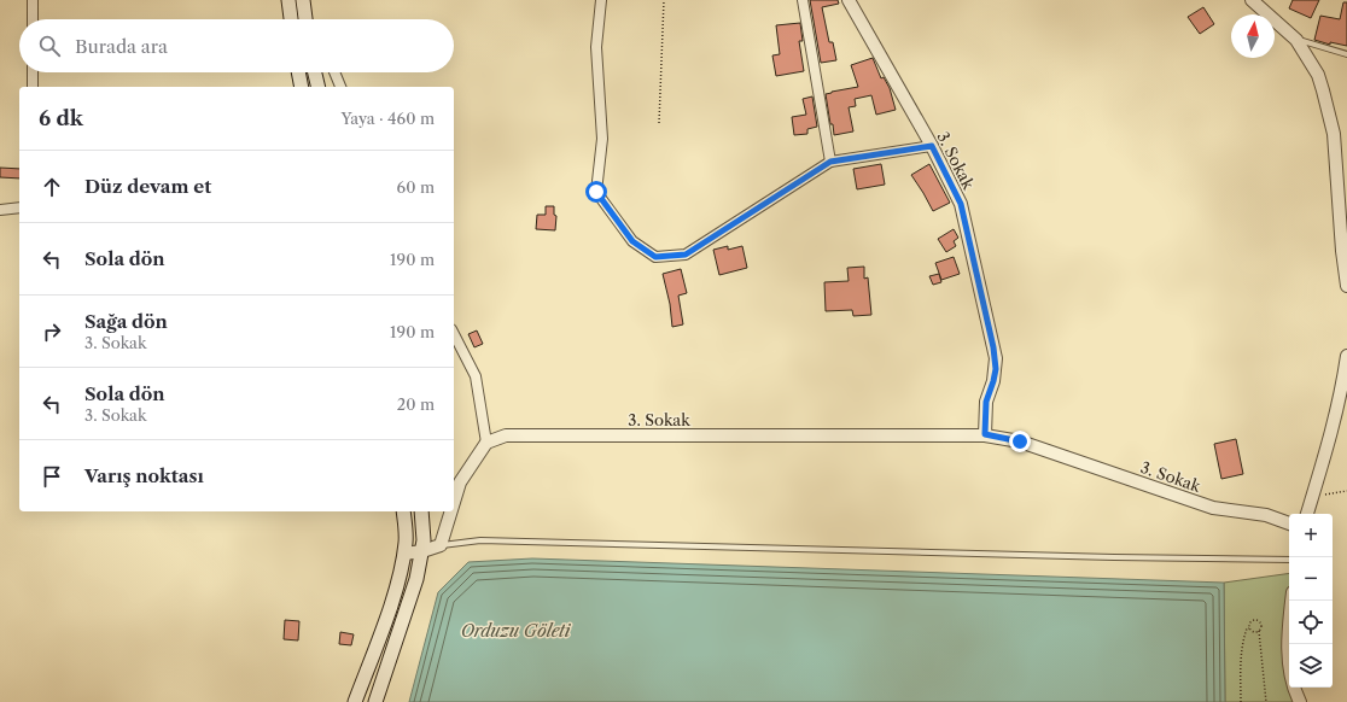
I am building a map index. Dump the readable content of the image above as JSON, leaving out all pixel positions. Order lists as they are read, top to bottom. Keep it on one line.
{"streets":{"street":["3. Sokak"]},"water":["Orduzu Göleti"],"north":"top","page":{"search":"Burada ara","heading":["6 dk","Yaya · 460 m"],"list":[["Düz devam et","60 m"],["Sola dön","190 m"],["Sağa dön","3. Sokak","190 m"],["Sola dön","3. Sokak","20 m"],"Varış noktası"],"map_buttons":["+","−"]}}
